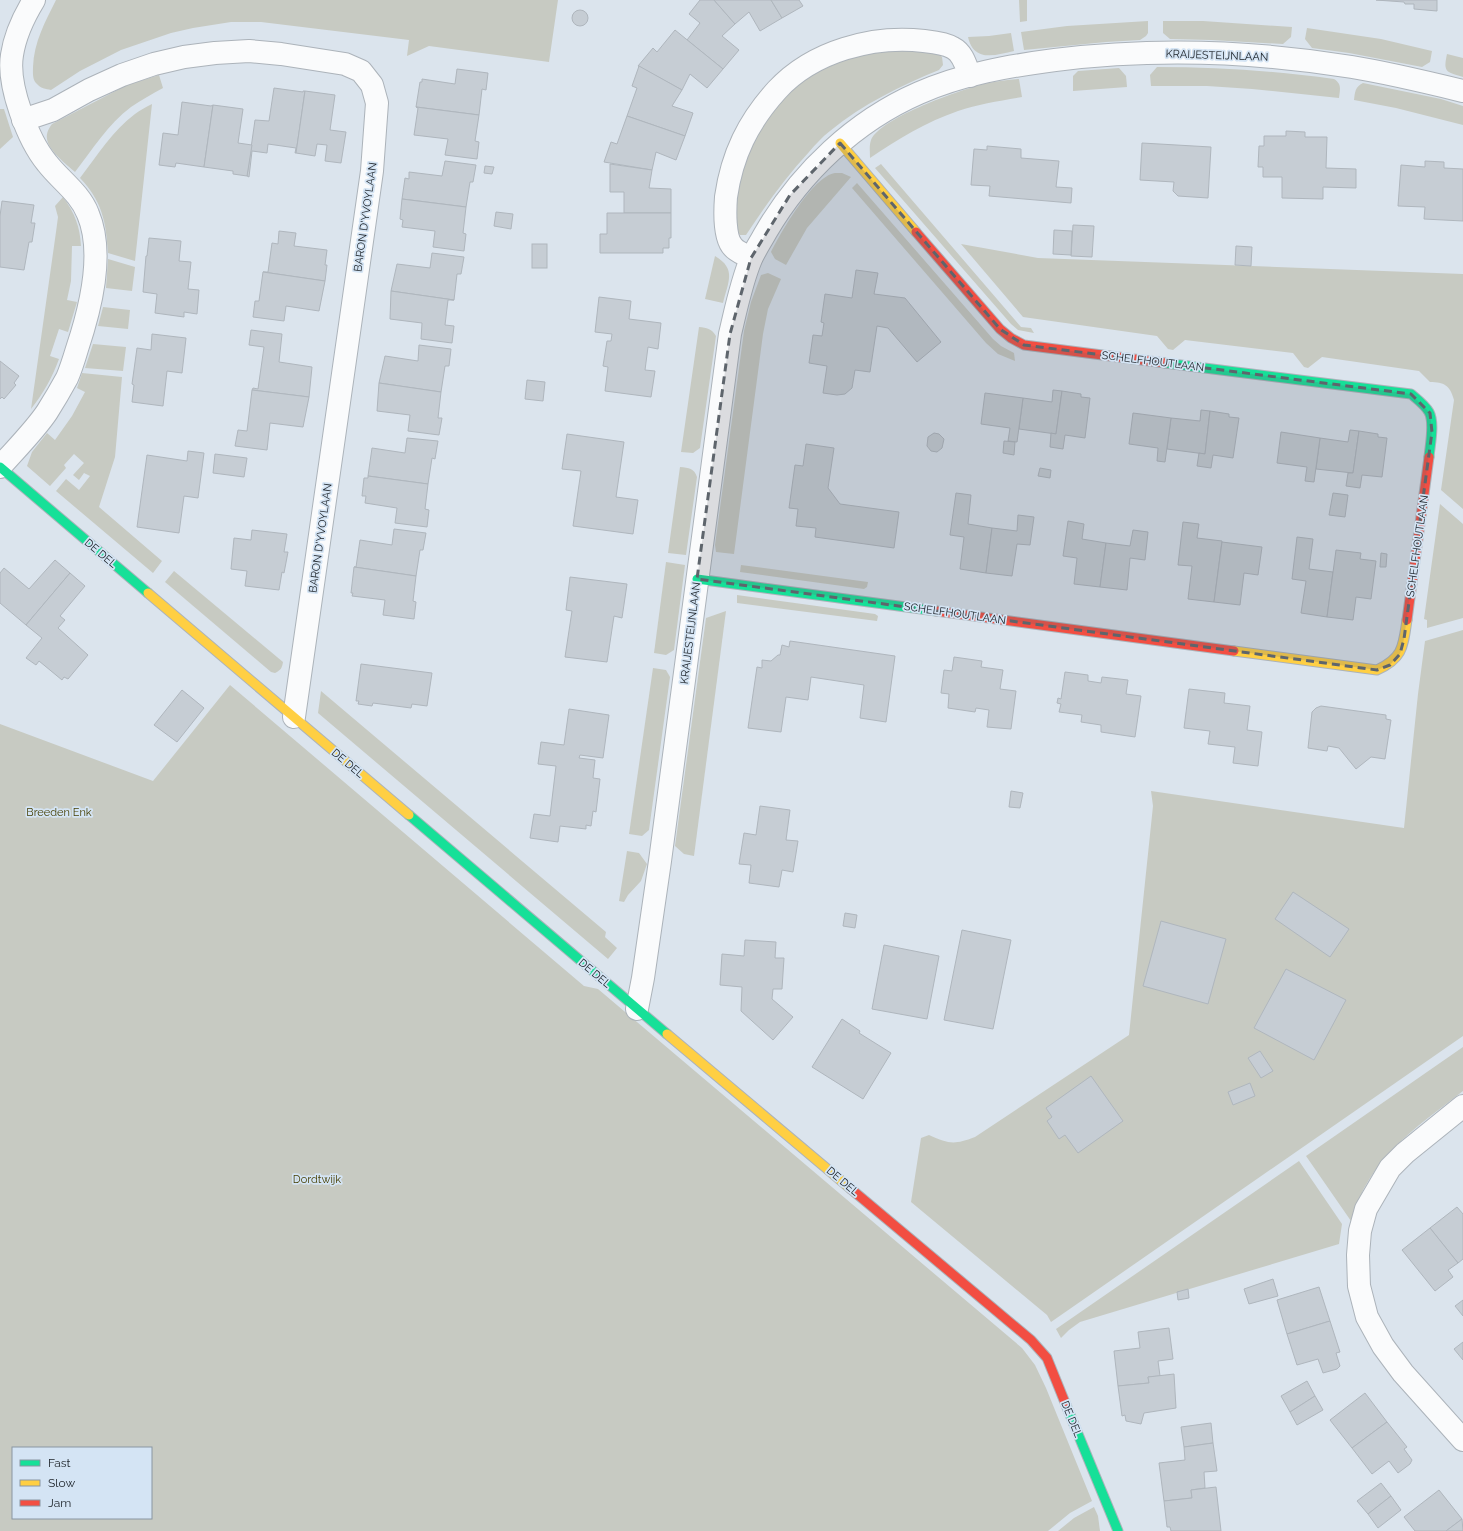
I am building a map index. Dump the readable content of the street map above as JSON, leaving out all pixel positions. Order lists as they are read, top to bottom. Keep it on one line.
{"streets":{"street":["KRAIJESTEIJNLAAN","BARON D'YVOYLAAN","SCHELFHOUTLAAN","DE DEL"]},"crossings":[["KRAIJESTEIJNLAAN","SCHELFHOUTLAAN"],["KRAIJESTEIJNLAAN","DE DEL"],["BARON D'YVOYLAAN","DE DEL"]],"parks":["Breeden Enk","Dordtwijk"],"legend":["Fast","Slow","Jam"]}
